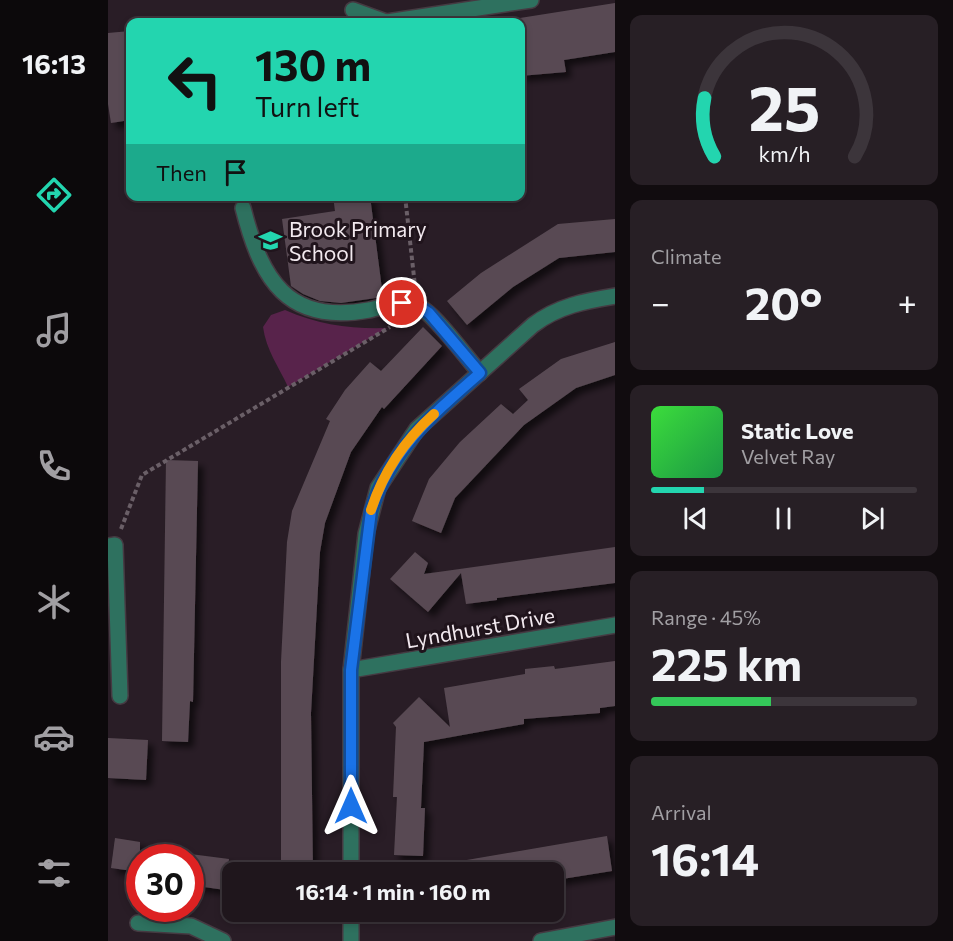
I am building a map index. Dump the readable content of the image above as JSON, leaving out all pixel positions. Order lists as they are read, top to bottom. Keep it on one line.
{"streets":{"street":["Lyndhurst Drive"]},"places":{"school or university":["Brook Primary School"]},"page":{"tabs":"16:13","turn":["130 m","Turn left"],"then":"Then","tile":["Climate",["Range · 45%","225 km"],["Arrival","16:14"]],"heat":["−","20°","+"],"song":["Static Love","Velvet Ray"],"limit":"30","trip":"16:14 · 1 min · 160 m","gauge":["25","km/h"]}}
